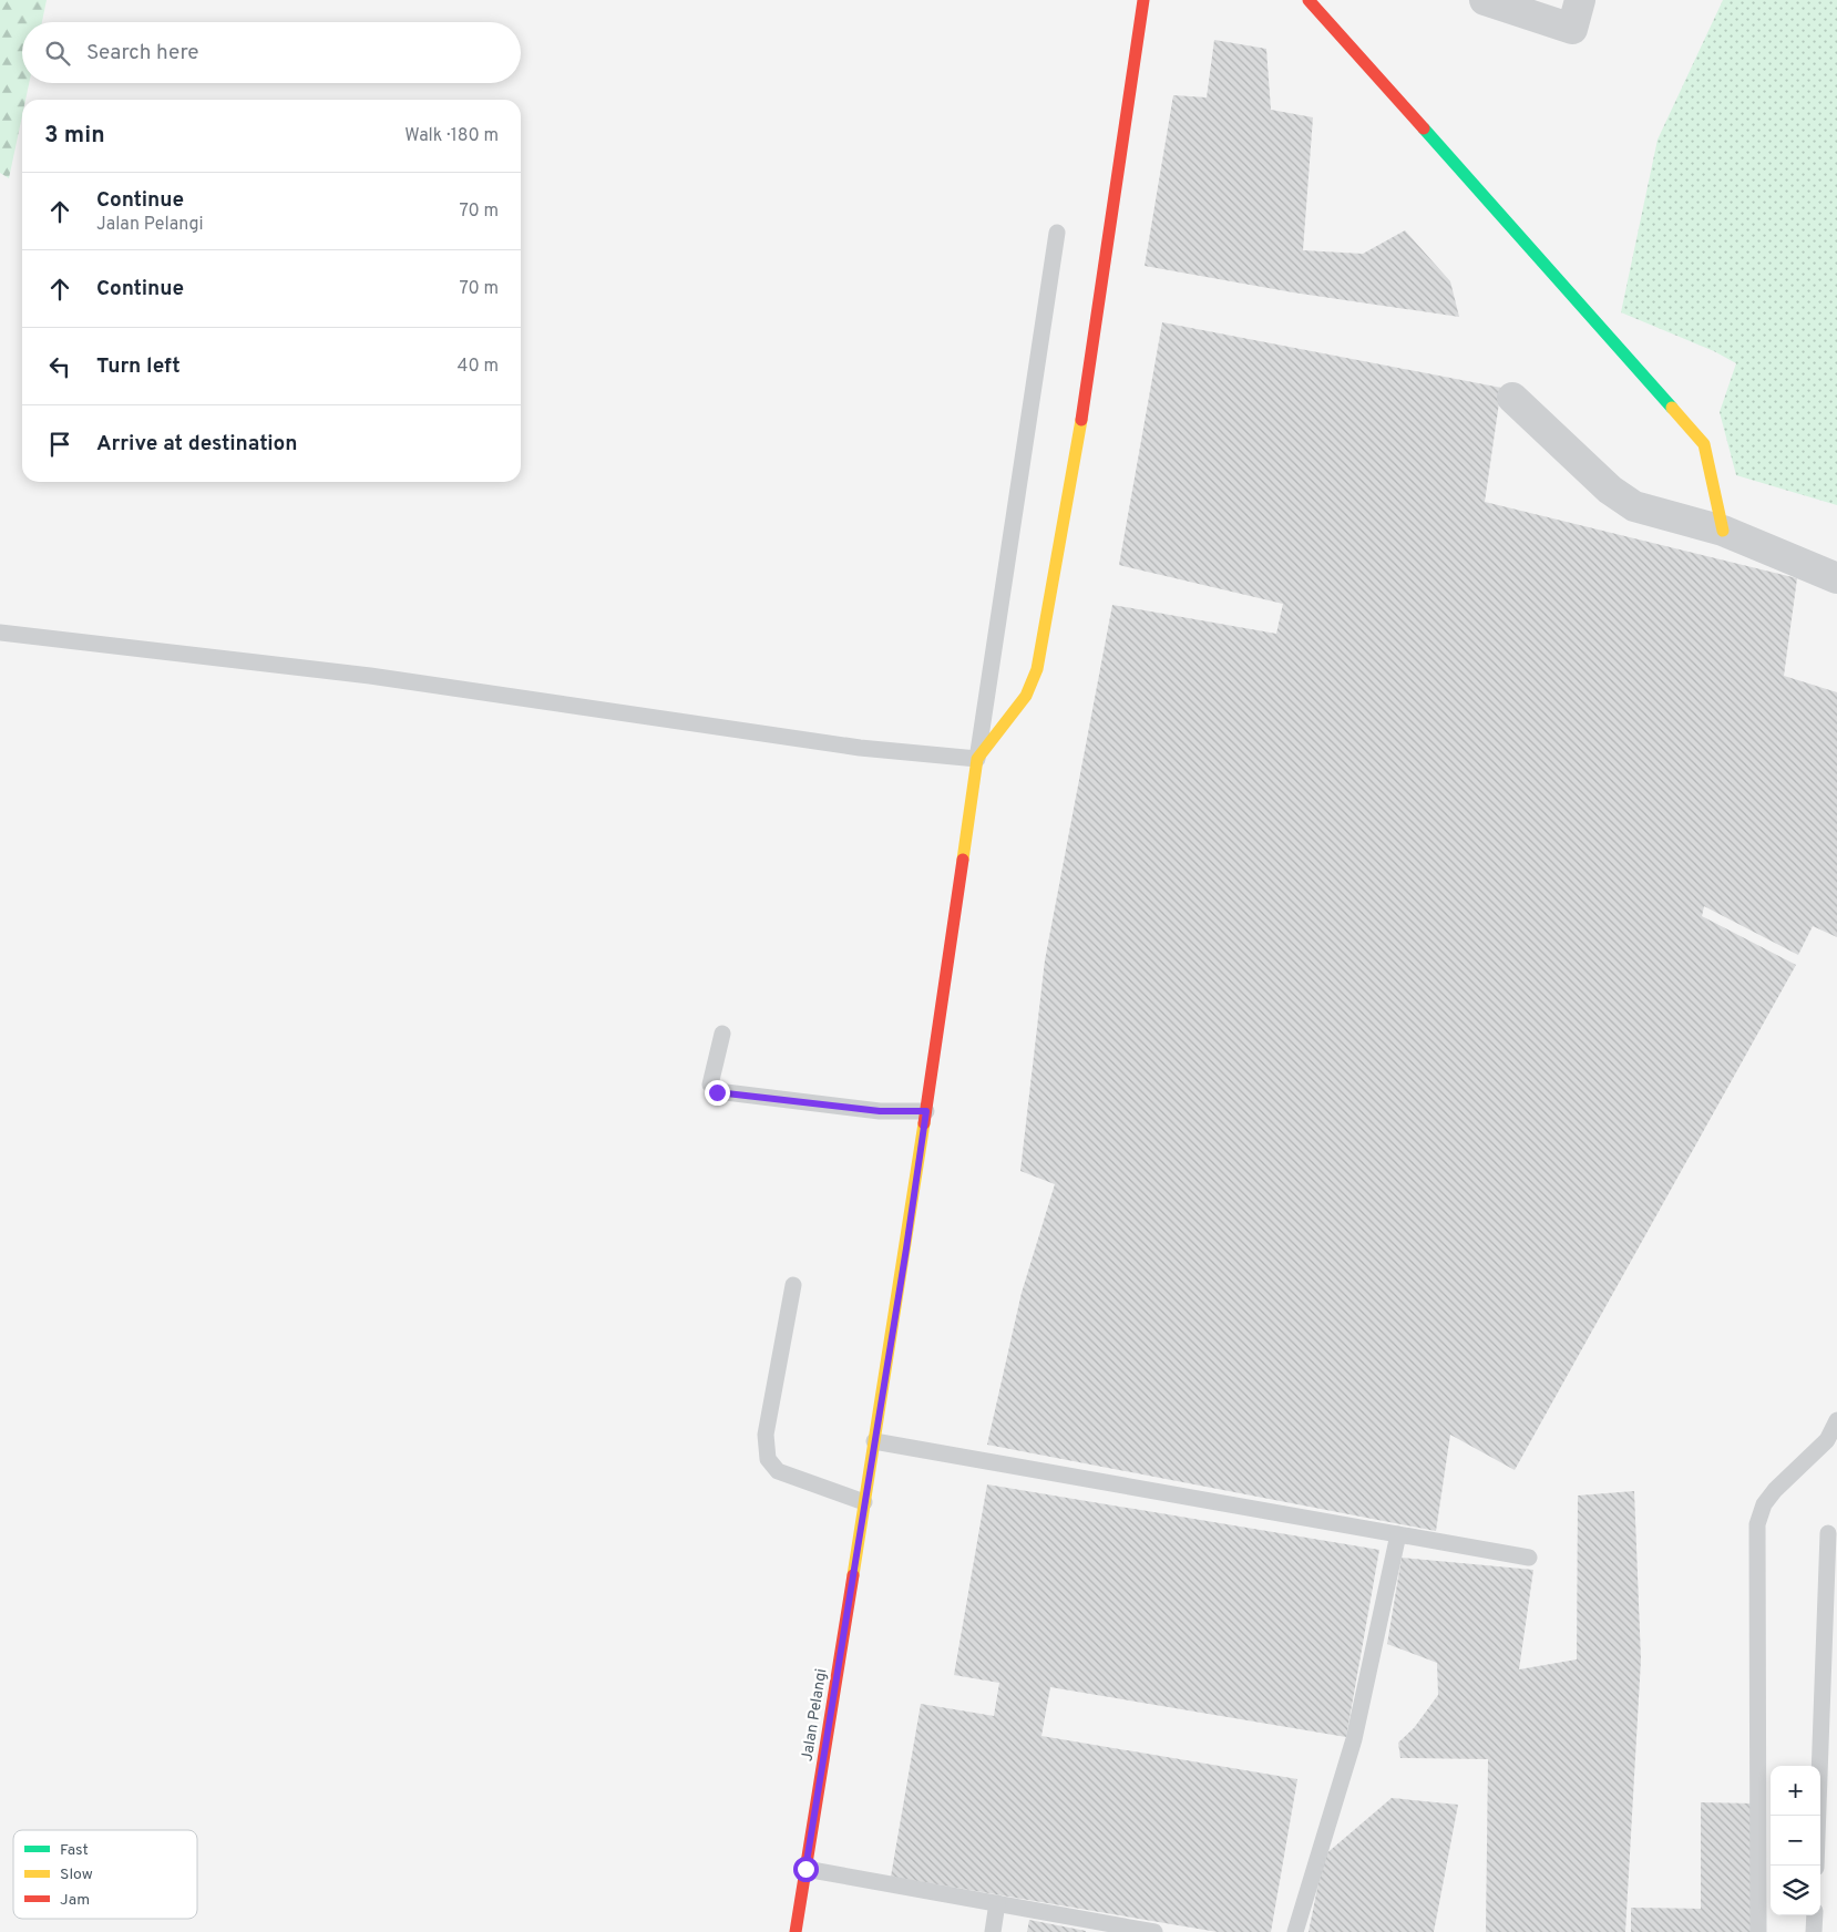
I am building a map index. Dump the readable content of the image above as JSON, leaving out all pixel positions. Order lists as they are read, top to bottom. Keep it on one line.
{"streets":{"street":["Jalan Pelangi"]},"legend":["Fast","Slow","Jam"],"page":{"search":"Search here","heading":["3 min","Walk · 180 m"],"list":[["Continue","Jalan Pelangi","70 m"],["Continue","70 m"],["Turn left","40 m"],"Arrive at destination"],"map_buttons":["+","−"]}}
